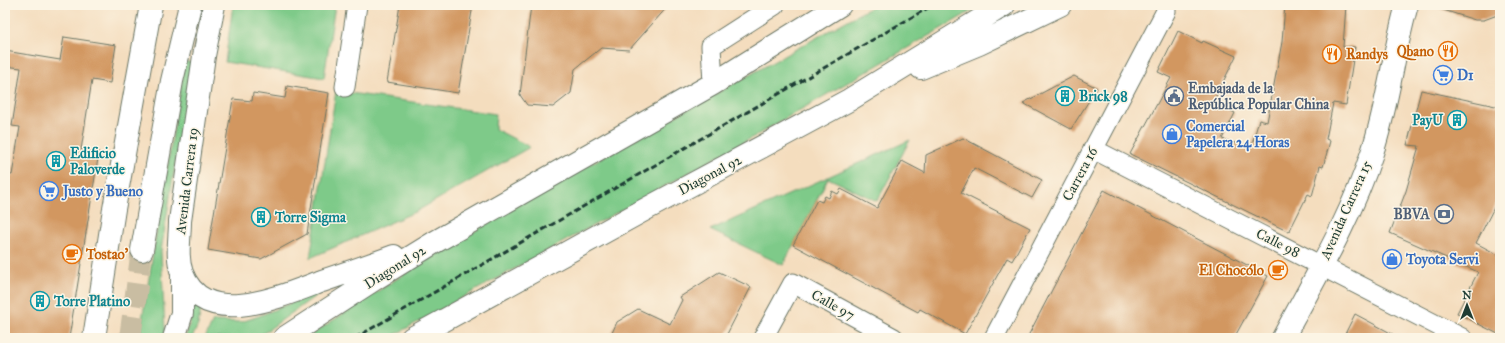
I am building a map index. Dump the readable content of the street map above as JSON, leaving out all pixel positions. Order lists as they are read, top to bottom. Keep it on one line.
{"streets":{"main road":["Diagonal 92","Avenida Carrera 19","Avenida Carrera 15"],"street":["Carrera 16","Calle 98","Calle 97"]},"crossings":[["Carrera 16","Calle 98"],["Diagonal 92","Avenida Carrera 19"],["Avenida Carrera 15","Calle 98"]],"places":{"restaurant":["Qbano","Randys"],"supermarket":["D1","Justo y Bueno"],"building":["Brick 98","PayU","Edificio Paloverde","Torre Sigma","Torre Platino"],"public building":["Embajada de la República Popular China"],"shop":["Comercial Papelera 24 Horas","Toyota Servi"],"bank":["BBVA"],"cafe":["Tostao'","El Chocólo"]},"north":"top"}
